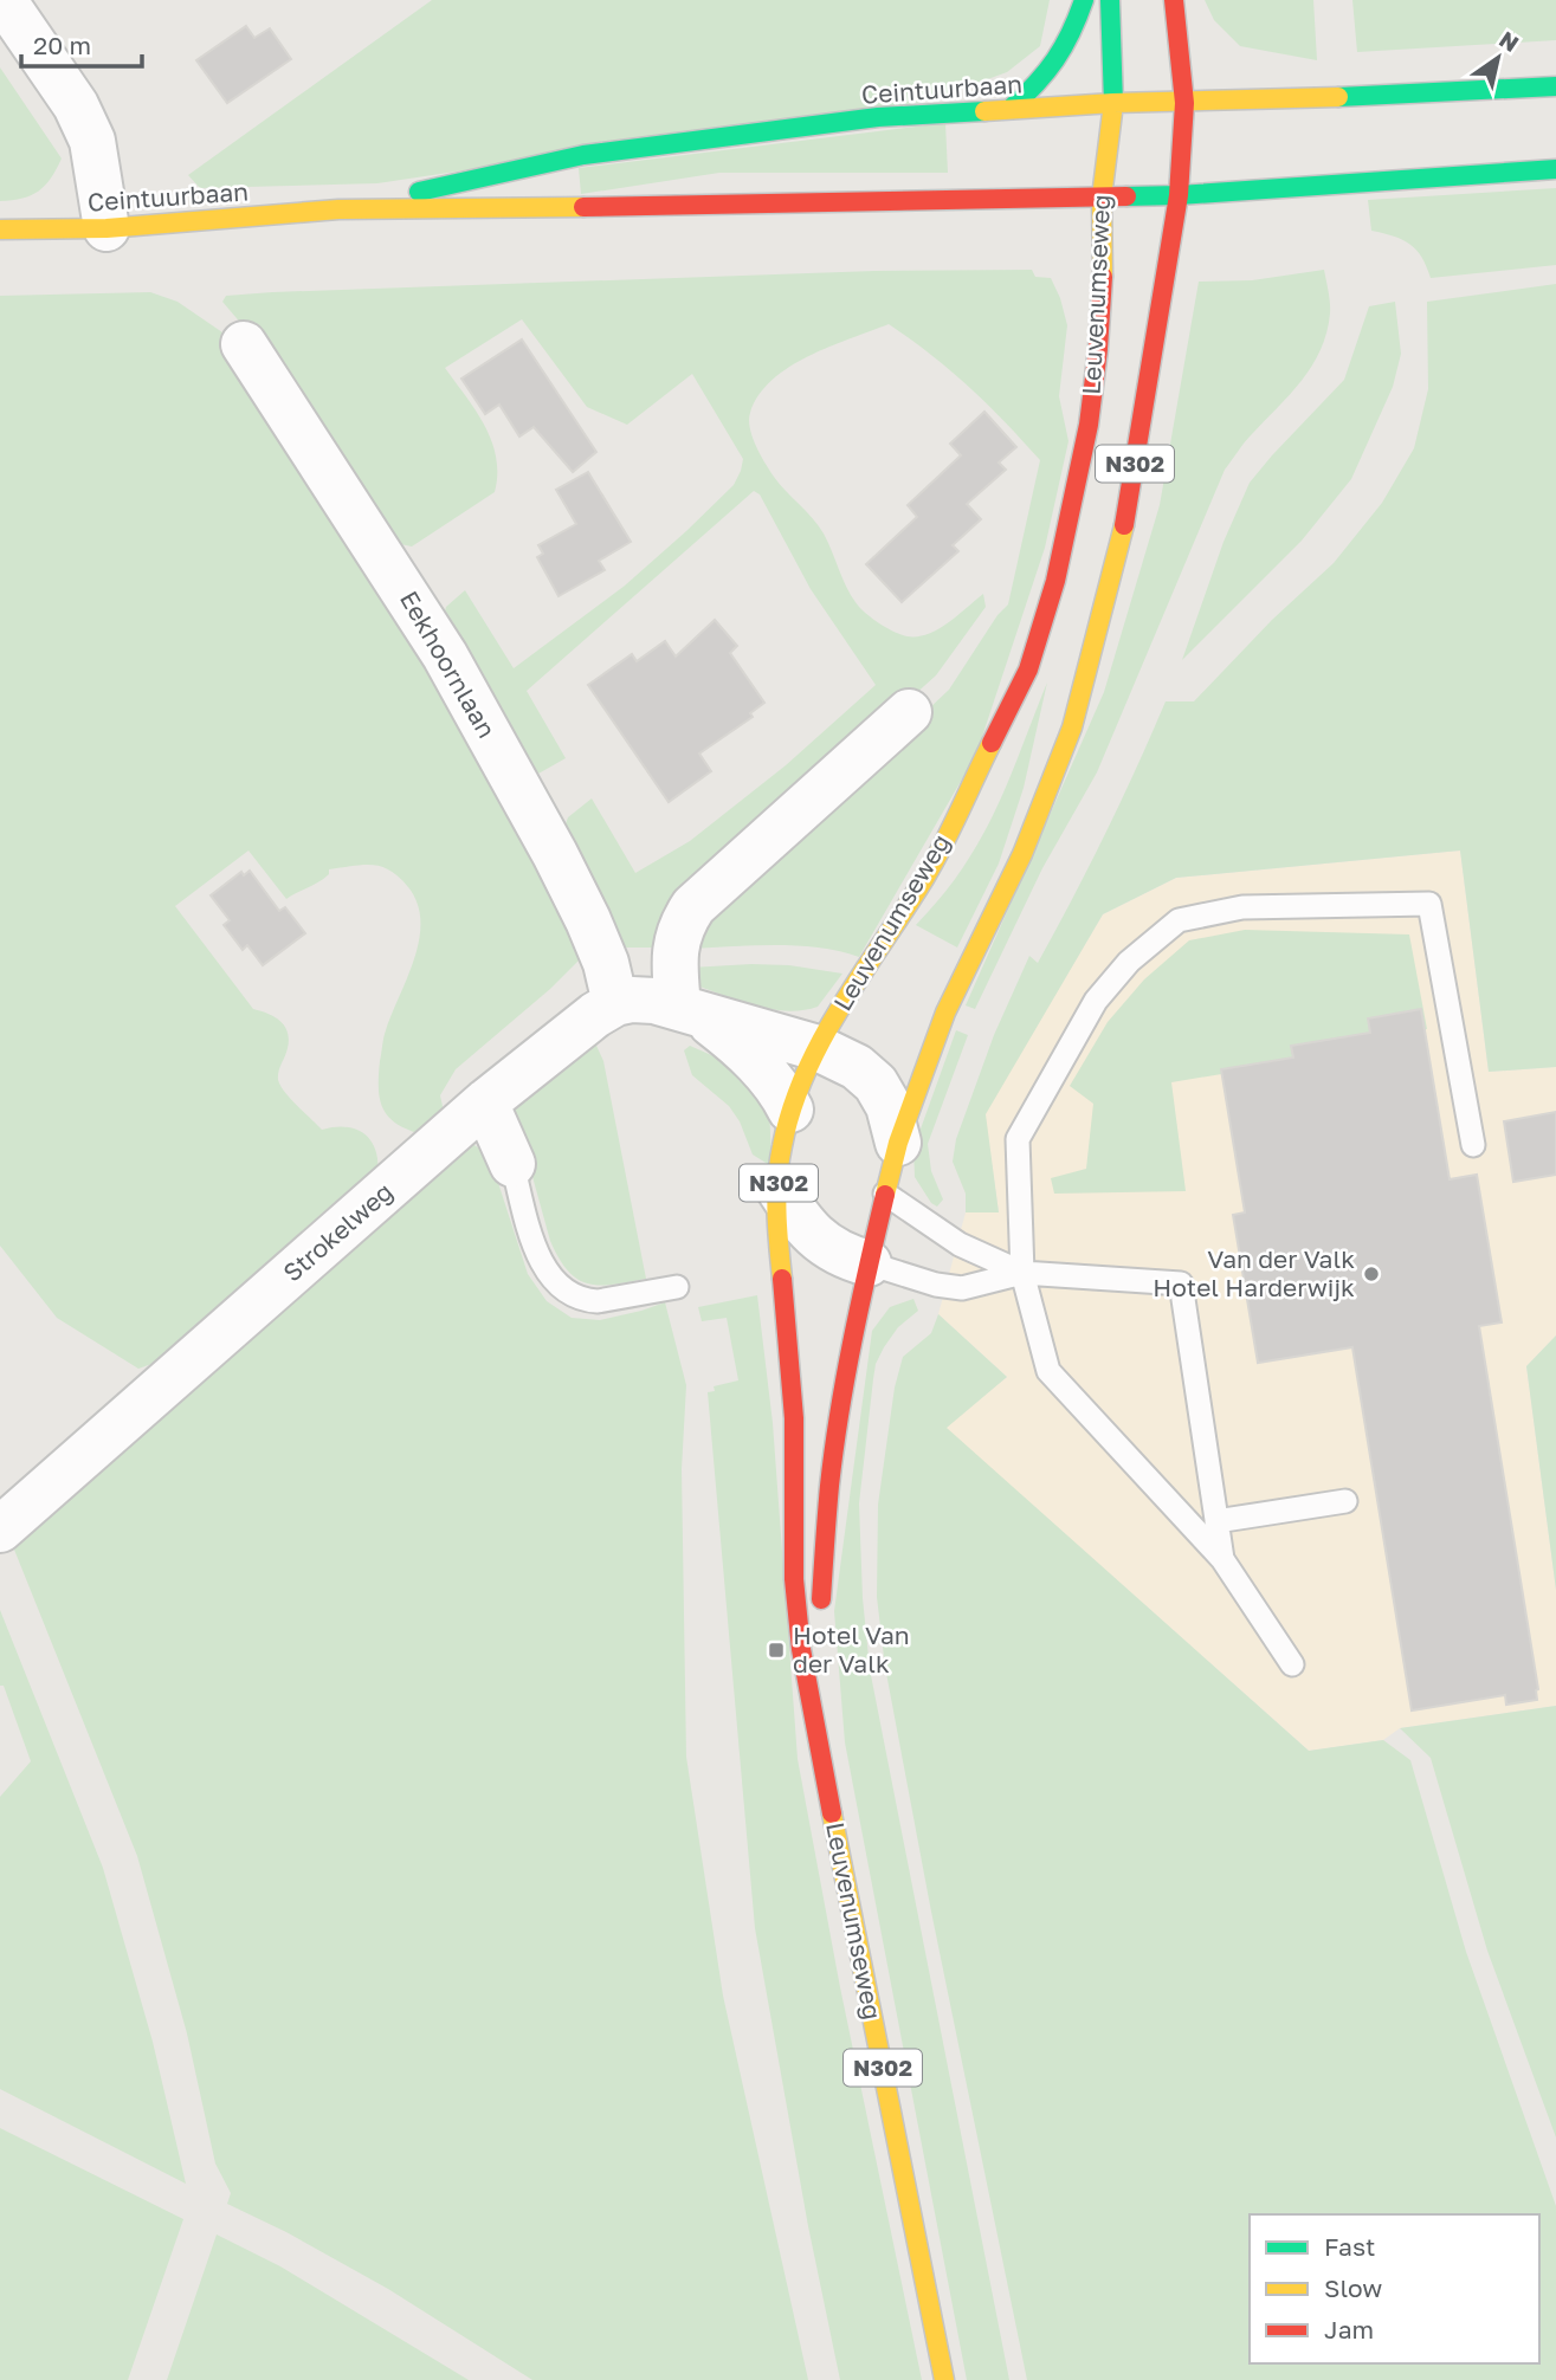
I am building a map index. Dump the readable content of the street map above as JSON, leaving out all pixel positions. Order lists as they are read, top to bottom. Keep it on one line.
{"streets":{"main road":["Ceintuurbaan","Leuvenumseweg","N302"],"street":["Eekhoornlaan","Strokelweg"]},"crossings":[["Ceintuurbaan","Leuvenumseweg"],["Ceintuurbaan","N302"],["Eekhoornlaan","Strokelweg"]],"places":{"other":["Van der Valk Hotel Harderwijk"],"transit":["Hotel Van der Valk"]},"legend":["Fast","Slow","Jam"],"scale_bar":"20 m","north":"top right"}
